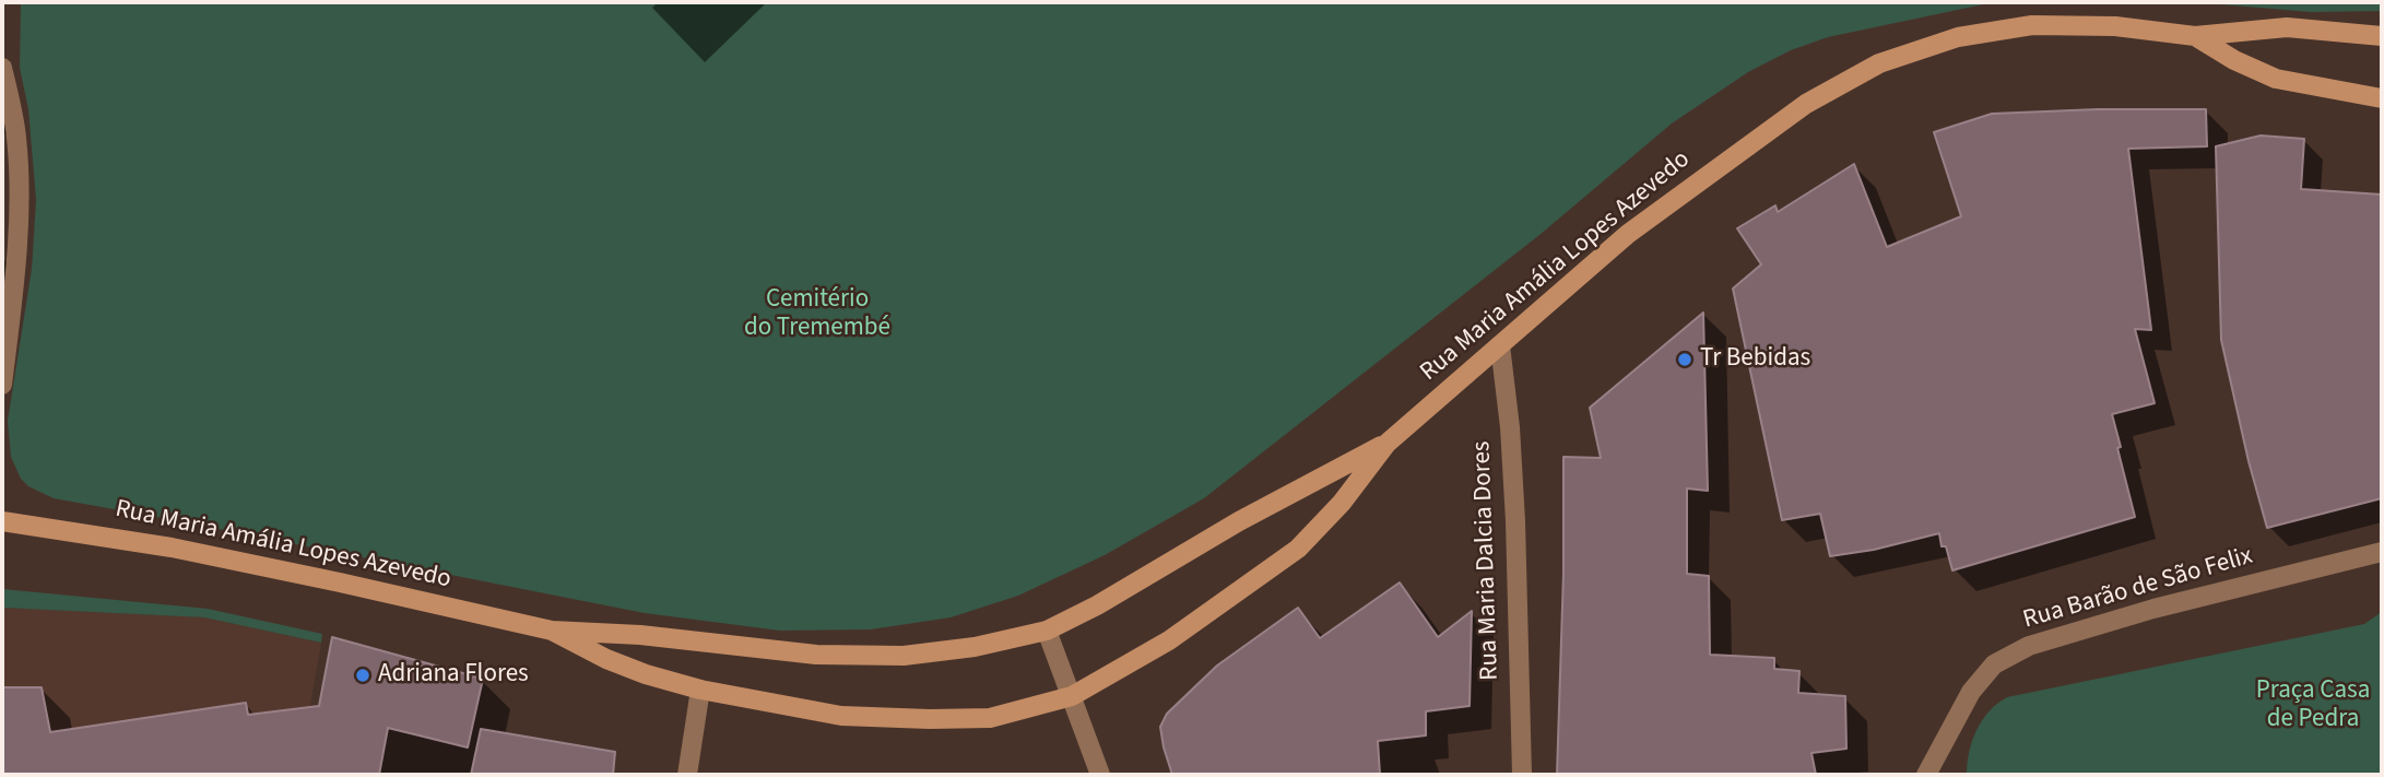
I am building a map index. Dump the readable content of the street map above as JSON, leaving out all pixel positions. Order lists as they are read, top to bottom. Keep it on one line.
{"streets":{"main road":["Rua Maria Amália Lopes Azevedo"],"street":["Rua Maria Dalcia Dores","Rua Barão de São Felix"]},"crossings":[["Rua Maria Amália Lopes Azevedo","Rua Maria Dalcia Dores"]],"parks":["Cemitério do Tremembé","Praça Casa de Pedra"],"places":["Tr Bebidas","Adriana Flores"]}
